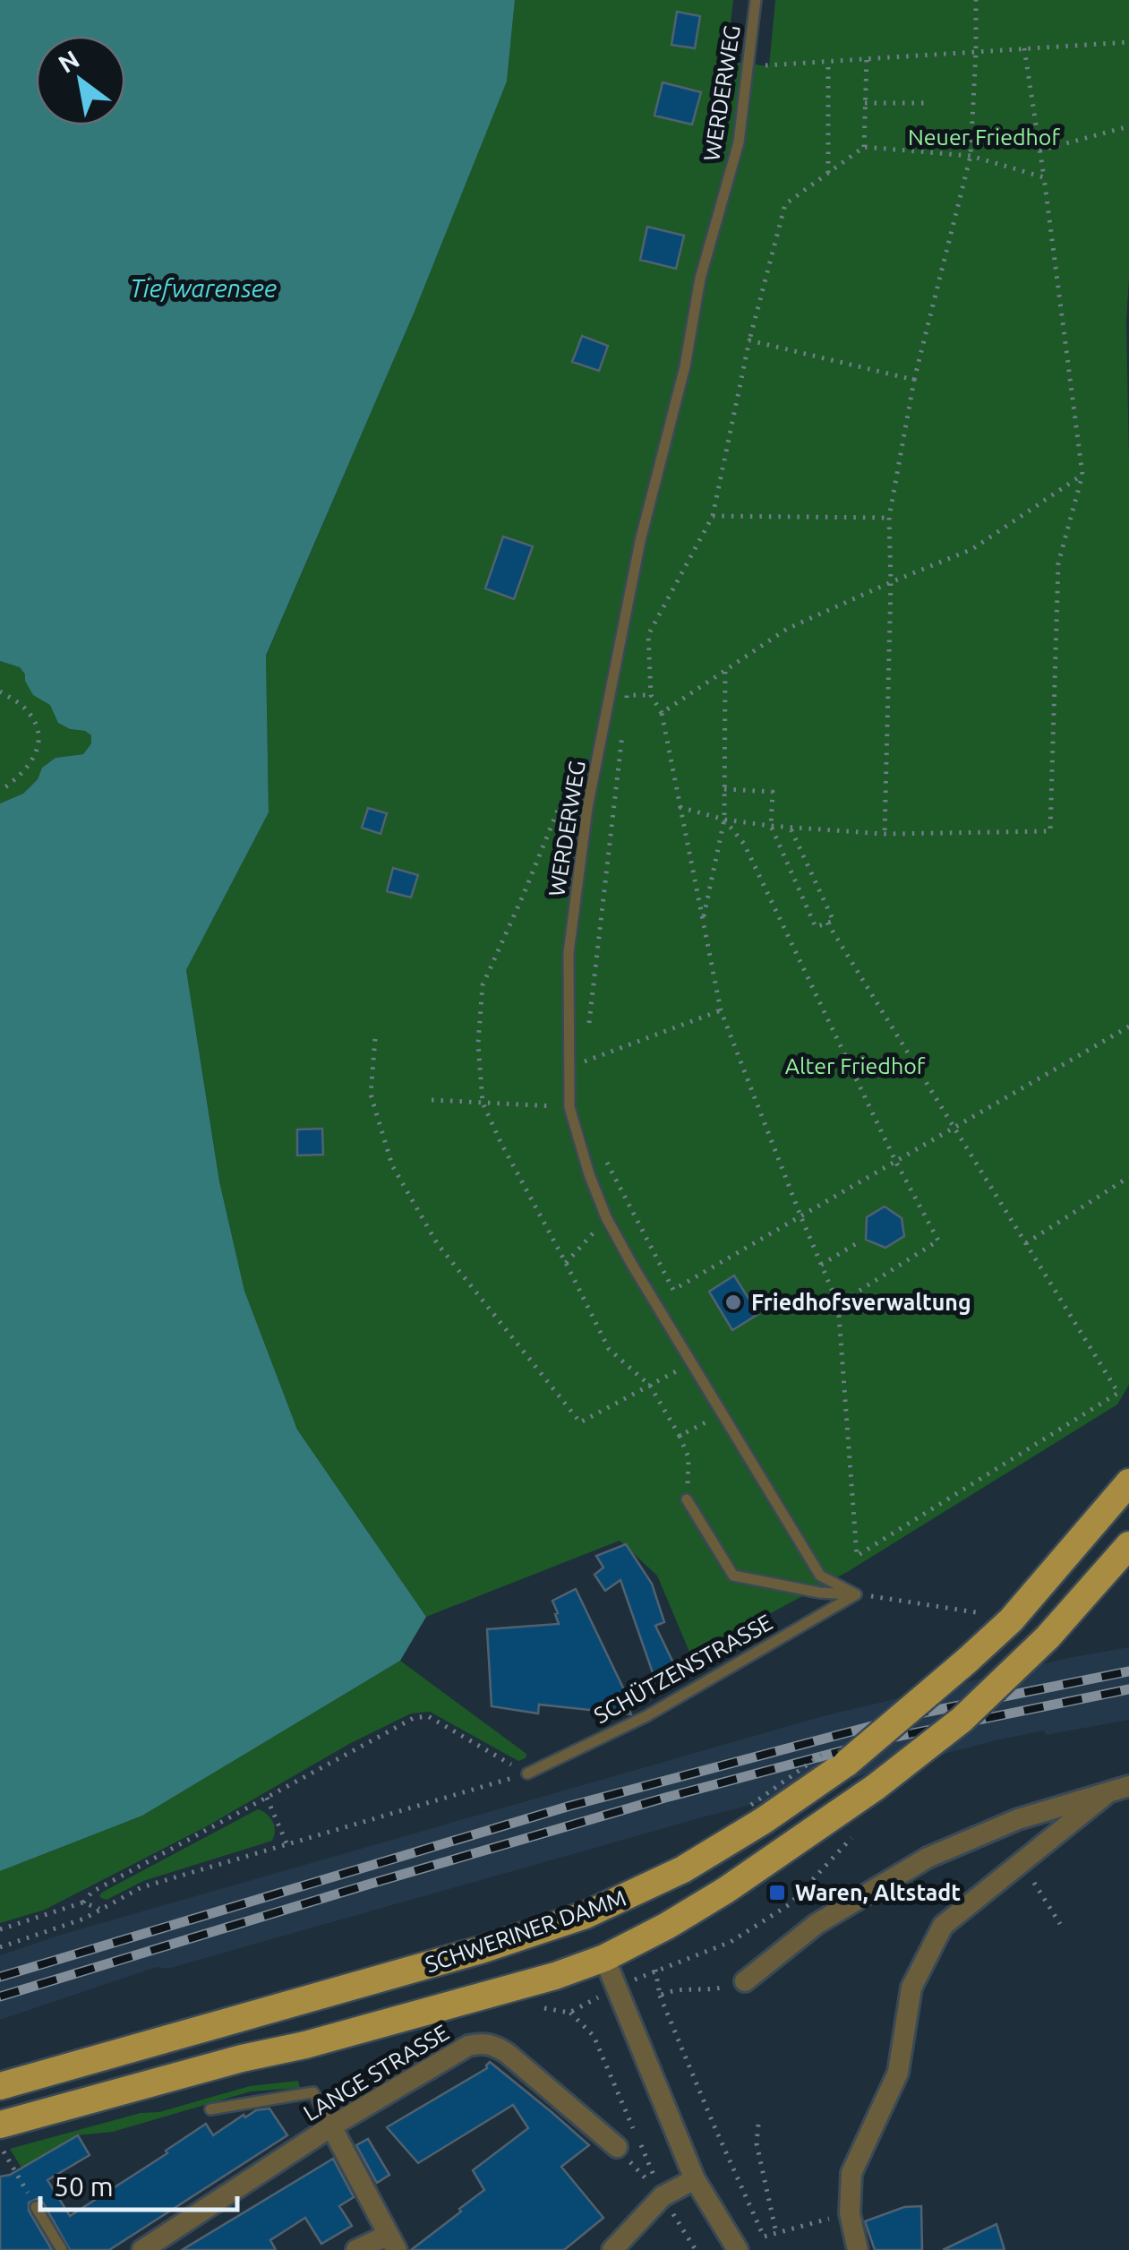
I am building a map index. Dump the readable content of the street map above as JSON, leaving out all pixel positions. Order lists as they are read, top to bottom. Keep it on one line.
{"streets":{"main road":["SCHWERINER DAMM"],"street":["LANGE STRASSE"],"lane":["WERDERWEG","SCHÜTZENSTRASSE"]},"crossings":[["WERDERWEG","SCHÜTZENSTRASSE"]],"water":["Tiefwarensee"],"parks":["Neuer Friedhof","Alter Friedhof"],"places":{"other":["Friedhofsverwaltung"],"transit":["Waren, Altstadt"]},"scale_bar":"50 m","north":"top left"}
